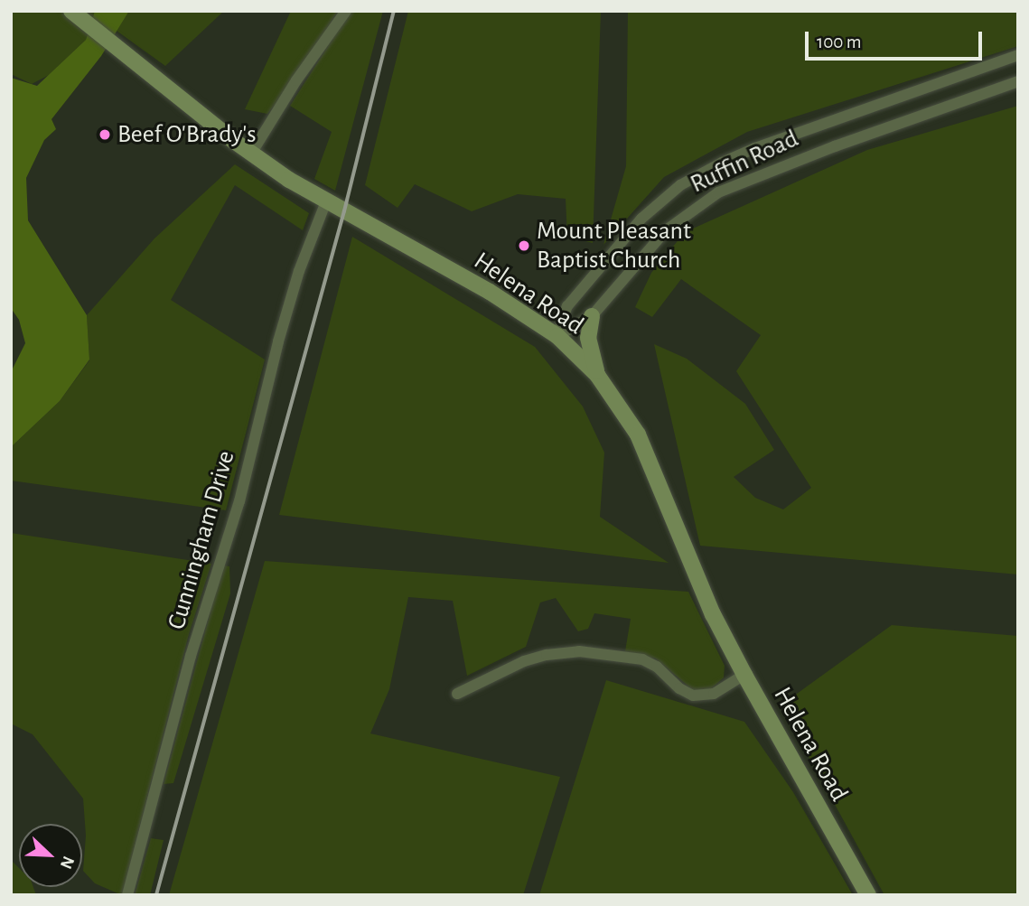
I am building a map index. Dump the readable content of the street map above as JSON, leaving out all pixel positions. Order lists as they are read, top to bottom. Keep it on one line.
{"streets":{"main road":["Helena Road"],"street":["Ruffin Road","Cunningham Drive"]},"crossings":[["Ruffin Road","Helena Road"],["Helena Road","Cunningham Drive"]],"places":["Beef O'Brady's","Mount Pleasant Baptist Church"],"scale_bar":"100 m","north":"bottom right"}
